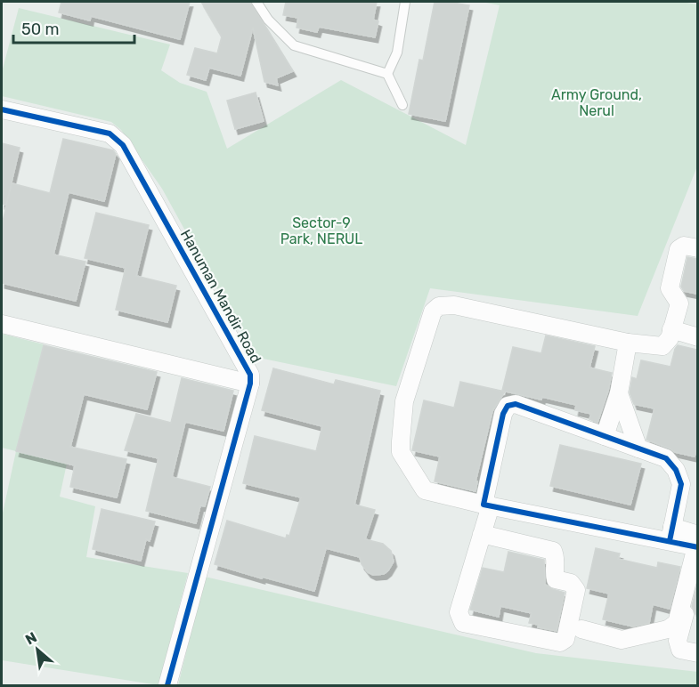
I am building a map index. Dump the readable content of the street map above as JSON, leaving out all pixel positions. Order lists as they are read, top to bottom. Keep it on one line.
{"streets":{"street":["Hanuman Mandir Road"]},"parks":["Army Ground, Nerul","Sector-9 Park, NERUL"],"scale_bar":"50 m","north":"top left"}
